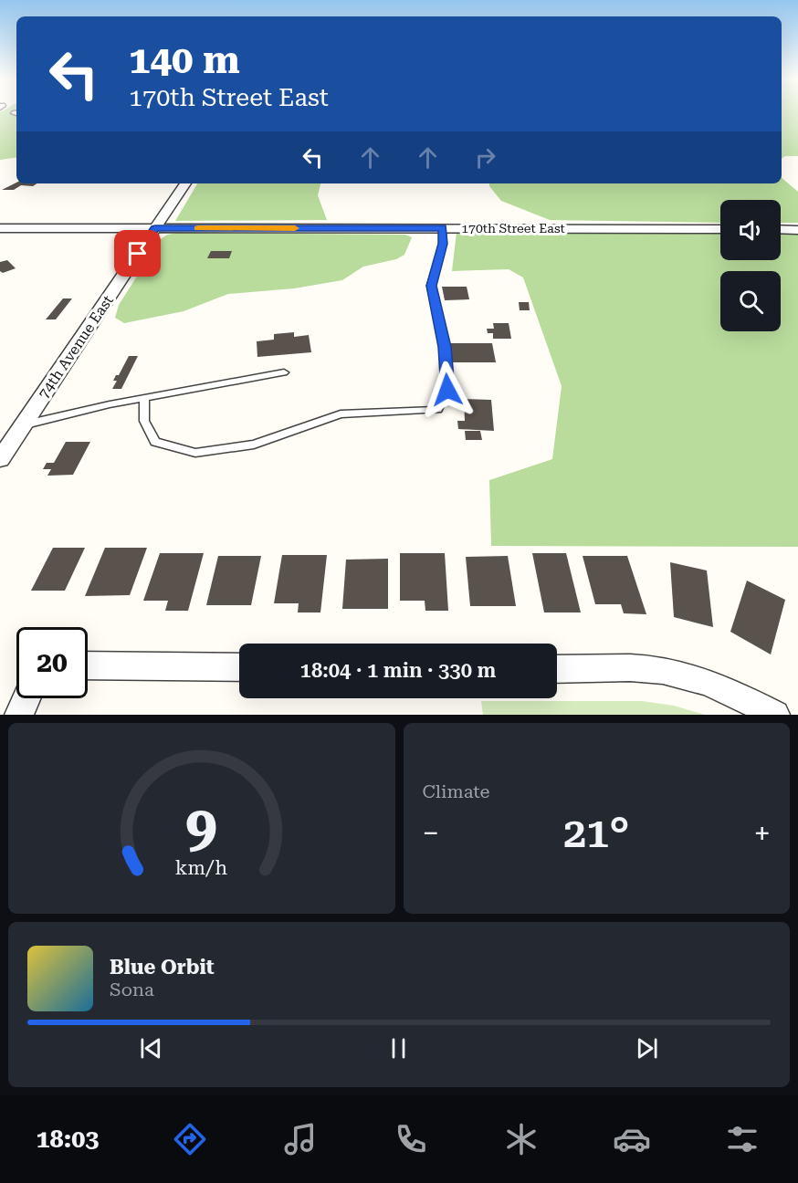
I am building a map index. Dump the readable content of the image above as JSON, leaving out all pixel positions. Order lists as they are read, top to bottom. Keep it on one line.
{"streets":{"street":["170th Street East","74th Avenue East"]},"crossings":[["170th Street East","74th Avenue East"]],"page":{"turn":["140 m","170th Street East"],"limit":"20","trip":"18:04 · 1 min · 330 m","tile":"Climate","heat":["−","21°","+"],"song":["Blue Orbit","Sona"],"tabs":"18:03","gauge":["9","km/h"]}}
